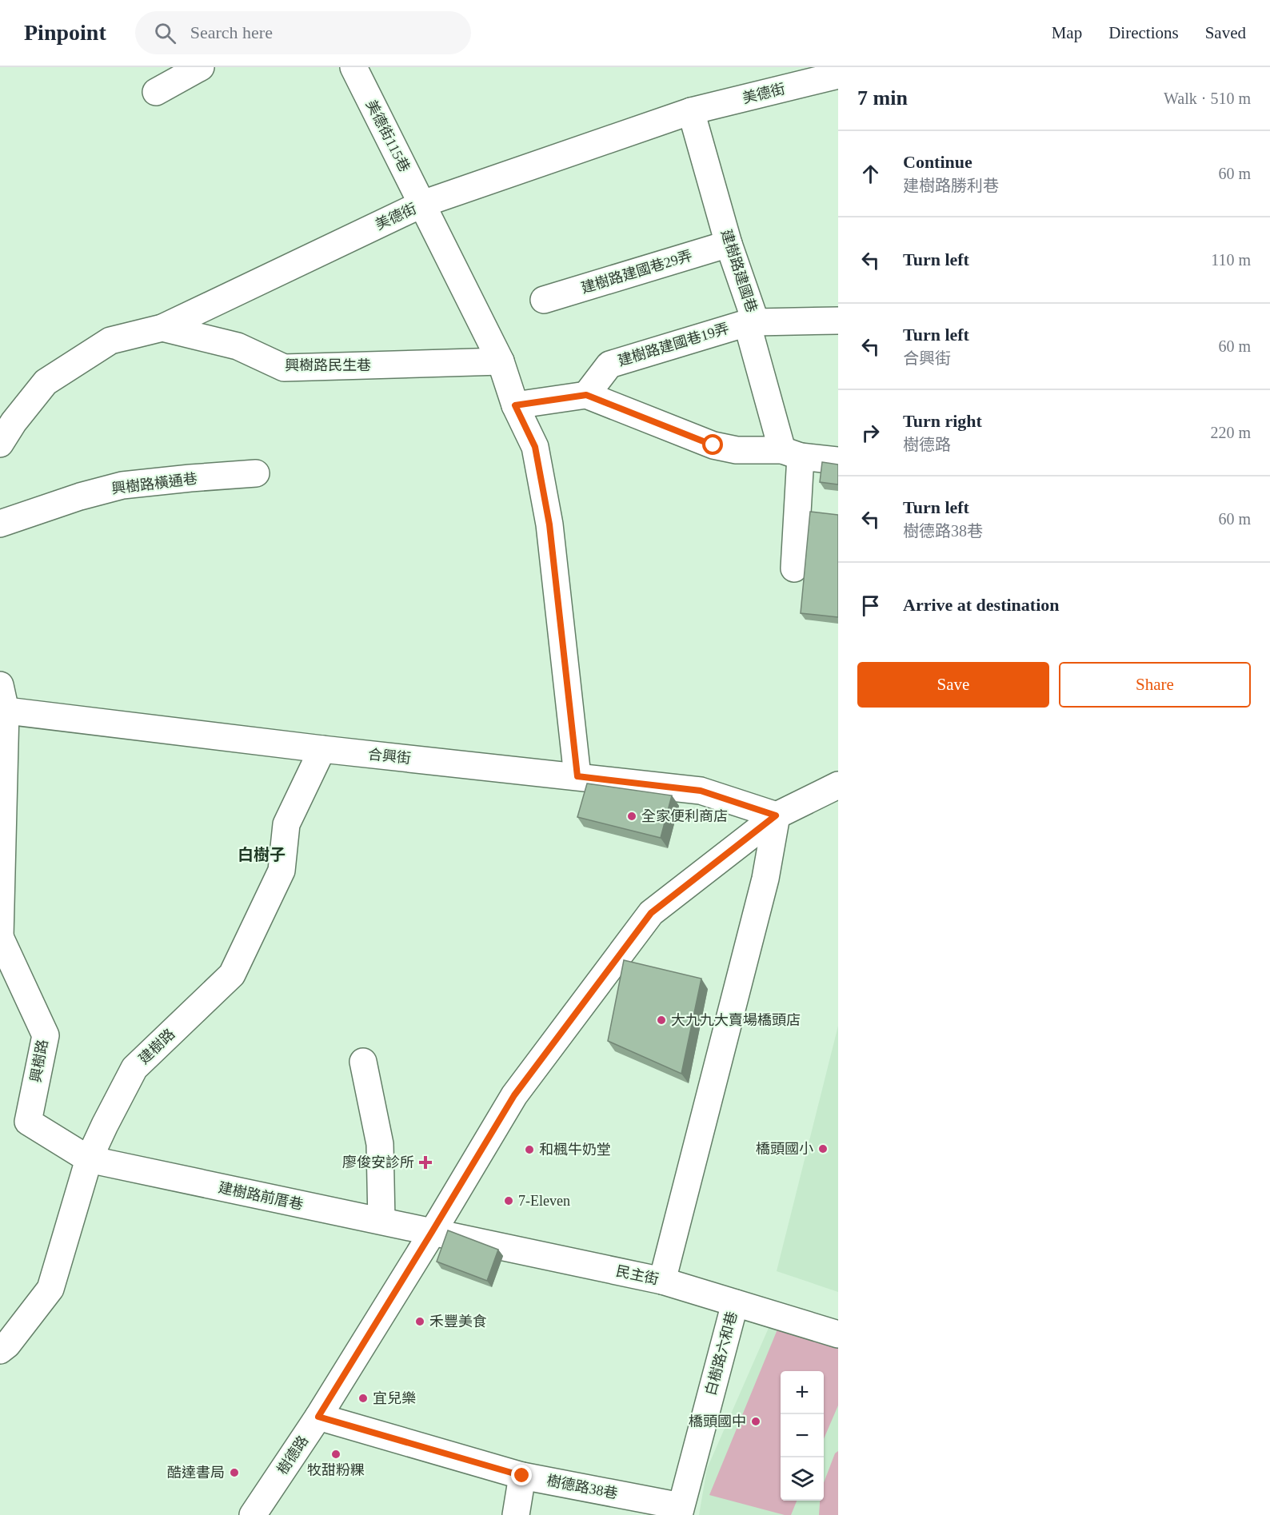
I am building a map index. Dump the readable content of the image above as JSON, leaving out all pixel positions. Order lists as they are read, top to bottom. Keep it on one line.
{"streets":{"street":["美德街","美德街115巷","建樹路建國巷","建樹路建國巷29弄","建樹路建國巷19弄","興樹路民生巷","興樹路橫通巷","合興街","建樹路","興樹路","建樹路前厝巷","民主街","白樹路六和巷","樹德路","樹德路38巷"]},"crossings":[["美德街","美德街115巷"],["美德街","建樹路建國巷"],["美德街","興樹路民生巷"],["美德街115巷","興樹路民生巷"],["美德街115巷","合興街"],["建樹路建國巷","建樹路建國巷29弄"],["建樹路建國巷","建樹路建國巷19弄"],["合興街","建樹路"],["合興街","興樹路"],["合興街","樹德路"],["建樹路","興樹路"],["建樹路","建樹路前厝巷"],["興樹路","建樹路前厝巷"],["建樹路前厝巷","民主街"],["建樹路前厝巷","樹德路"],["民主街","白樹路六和巷"],["民主街","樹德路"],["白樹路六和巷","樹德路38巷"],["樹德路","樹德路38巷"]],"districts":["白樹子"],"places":{"other":["全家便利商店","大九九大賣場橋頭店","橋頭國小","和楓牛奶堂","7-Eleven","禾豐美食","宜兒樂","橋頭國中","牧甜粉粿","酷達書局"],"health":["廖俊安診所"]},"page":{"header":"Pinpoint","search":"Search here","nav":["Map","Directions","Saved"],"heading":["7 min","Walk · 510 m"],"list":[["Continue","建樹路勝利巷","60 m"],["Turn left","110 m"],["Turn left","合興街","60 m"],["Turn right","樹德路","220 m"],["Turn left","樹德路38巷","60 m"],"Arrive at destination"],"buttons":["Save","Share"],"map_buttons":["+","−"]}}
